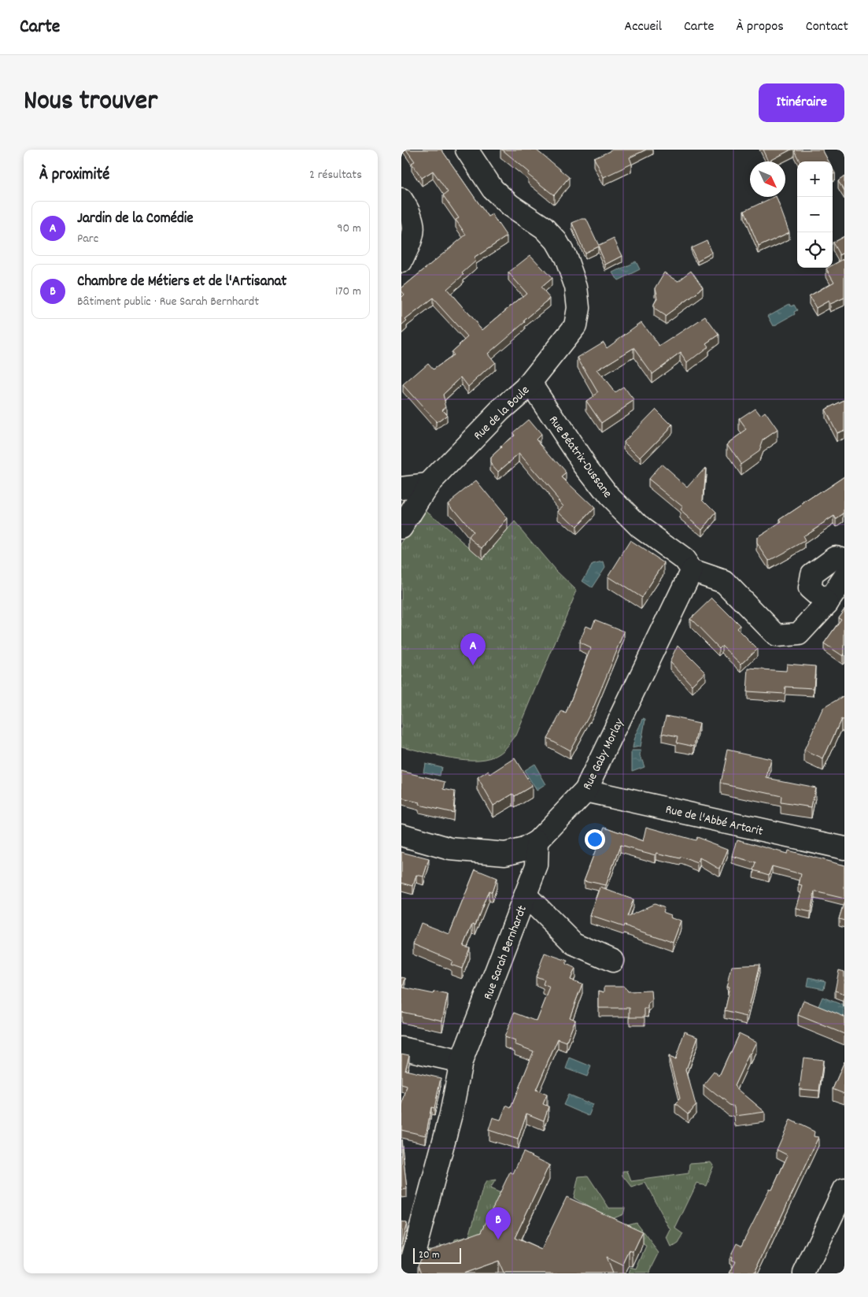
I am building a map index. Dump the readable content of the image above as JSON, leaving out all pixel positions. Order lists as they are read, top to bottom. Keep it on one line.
{"streets":{"street":["Rue de la Boule","Rue Béatrix-Dussane","Rue Gaby Morlay","Rue de l'Abbé Artarit","Rue Sarah Bernhardt"]},"crossings":[["Rue de la Boule","Rue Béatrix-Dussane"],["Rue Béatrix-Dussane","Rue Gaby Morlay"],["Rue Gaby Morlay","Rue de l'Abbé Artarit"],["Rue Gaby Morlay","Rue Sarah Bernhardt"]],"scale_bar":"20 m","north":"bottom right","page":{"header":"Carte","nav":["Accueil","Carte","À propos","Contact"],"title":"Nous trouver","buttons":"Itinéraire","heading":["À proximité","2 résultats"],"map_buttons":["+","−"],"list":[{"mark":"A","name":"Jardin de la Comédie","note":"Parc","value":"90 m"},{"mark":"B","name":"Chambre de Métiers et de l'Artisanat","note":"Bâtiment public · Rue Sarah Bernhardt","value":"170 m"}],"pins":["A","B"],"scale":"20 m"}}
